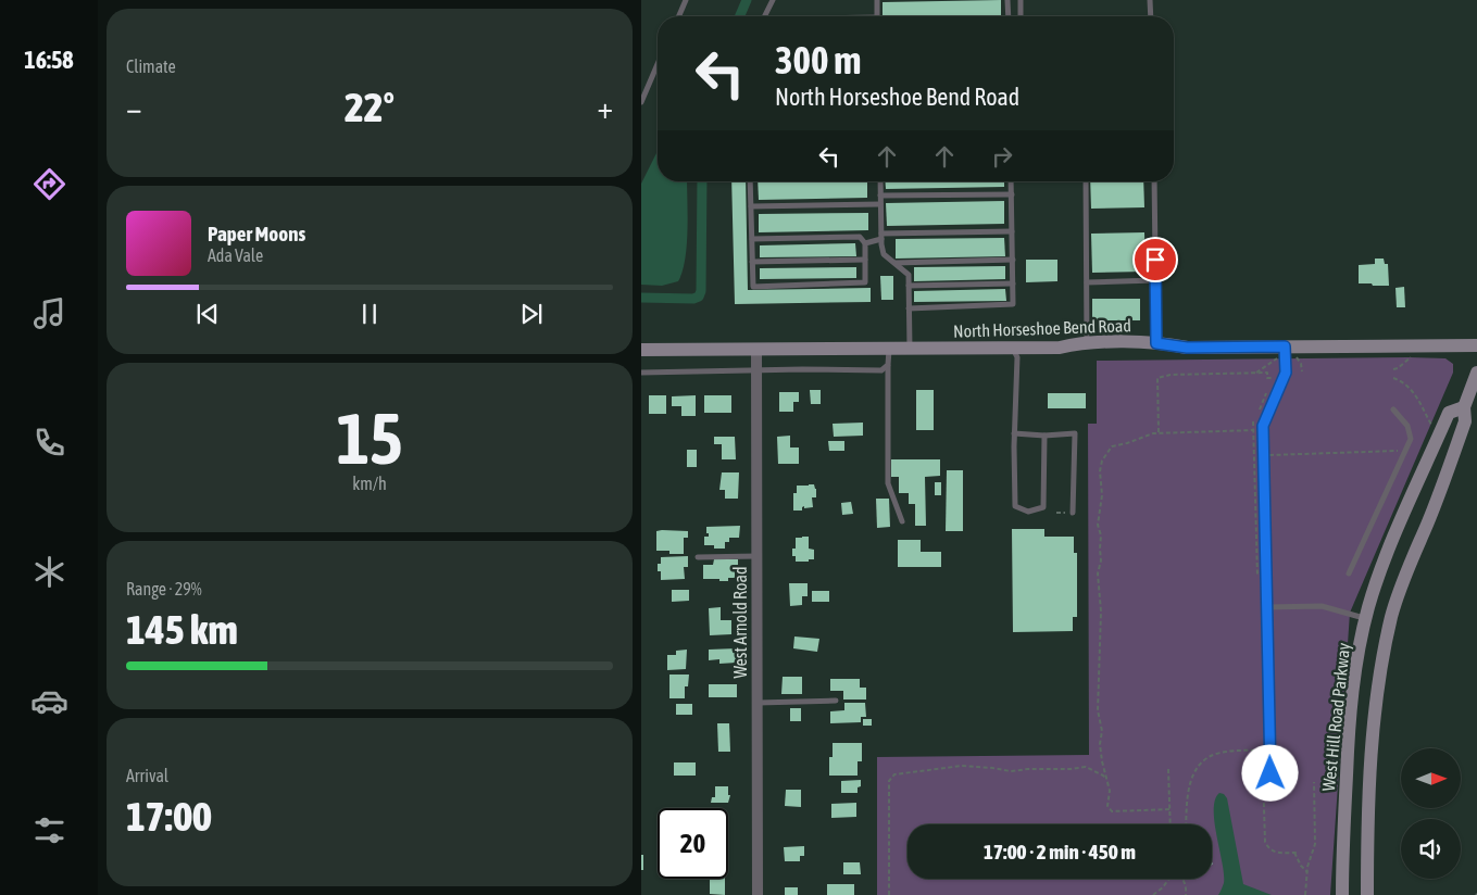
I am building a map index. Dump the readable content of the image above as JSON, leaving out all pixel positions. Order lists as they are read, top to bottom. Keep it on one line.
{"streets":{"street":["North Horseshoe Bend Road","West Arnold Road","West Hill Road Parkway"]},"crossings":[["North Horseshoe Bend Road","West Arnold Road"]],"north":"right","page":{"tabs":"16:58","tile":["Climate",["15","km/h"],["Range · 29%","145 km"],["Arrival","17:00"]],"turn":["300 m","North Horseshoe Bend Road"],"heat":["−","22°","+"],"song":["Paper Moons","Ada Vale"],"limit":"20","trip":"17:00 · 2 min · 450 m"}}
